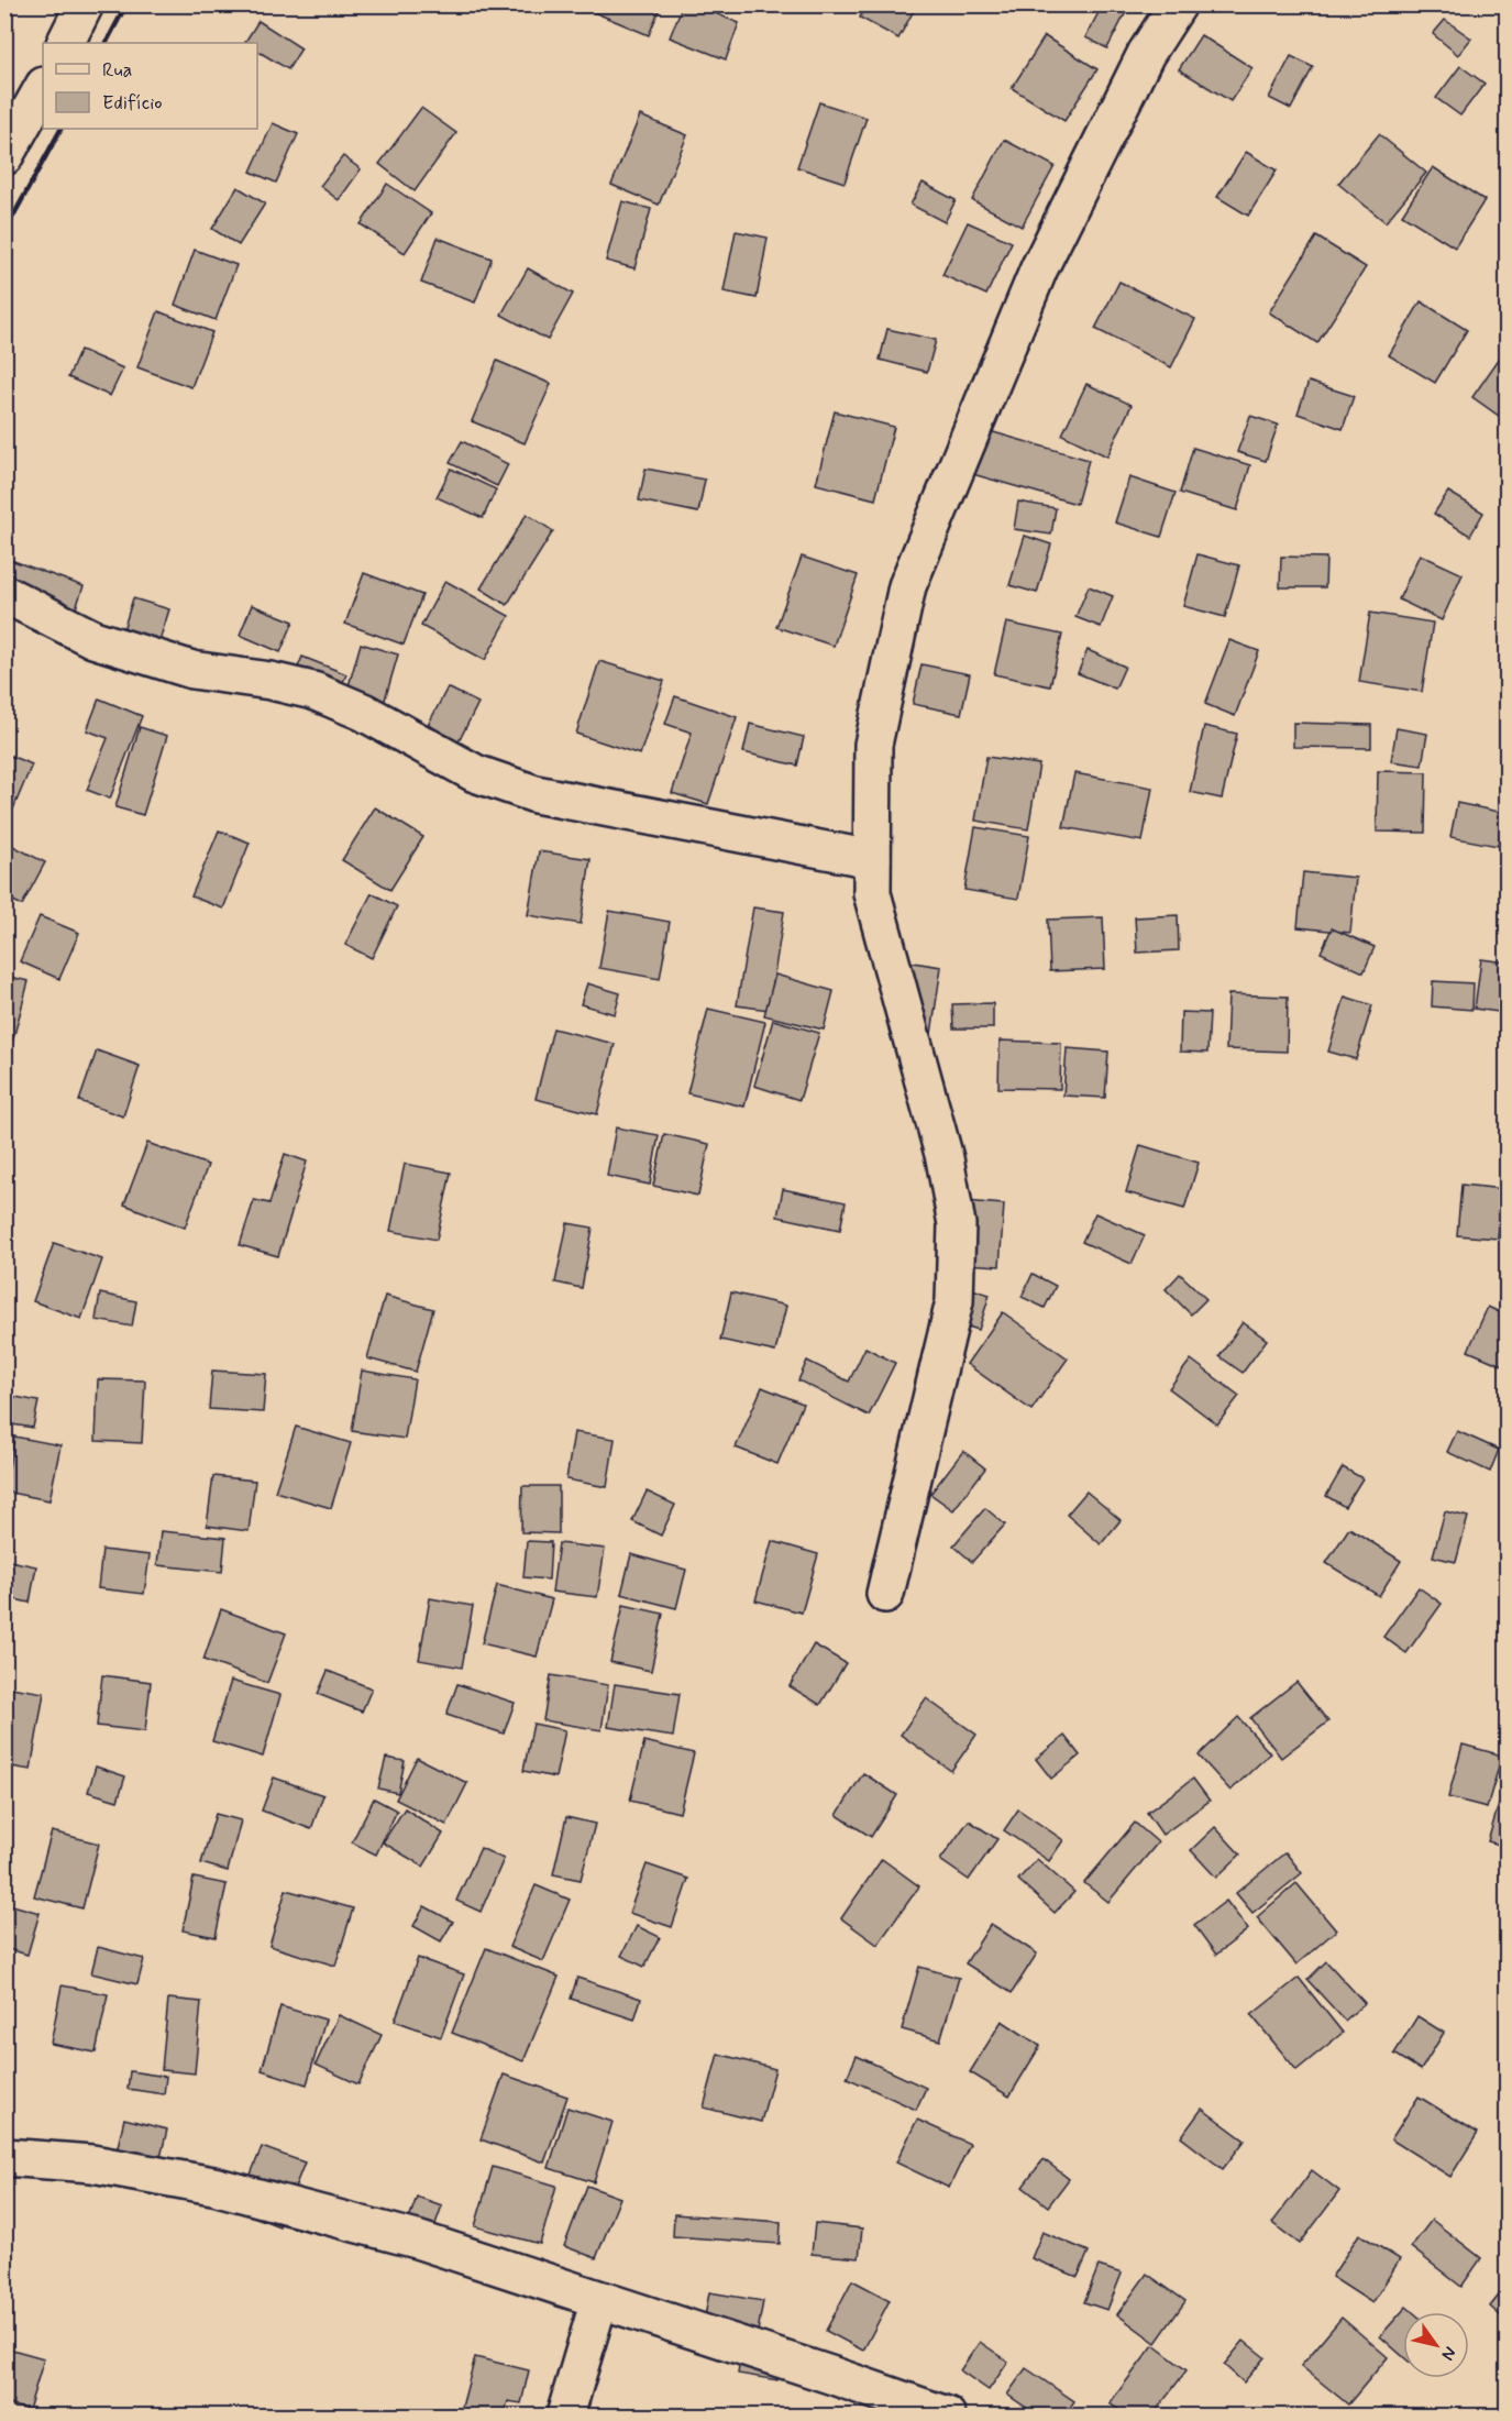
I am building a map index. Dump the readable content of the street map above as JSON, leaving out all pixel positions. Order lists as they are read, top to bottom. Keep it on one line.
{"legend":["Rua","Edifício"],"north":"bottom right"}
